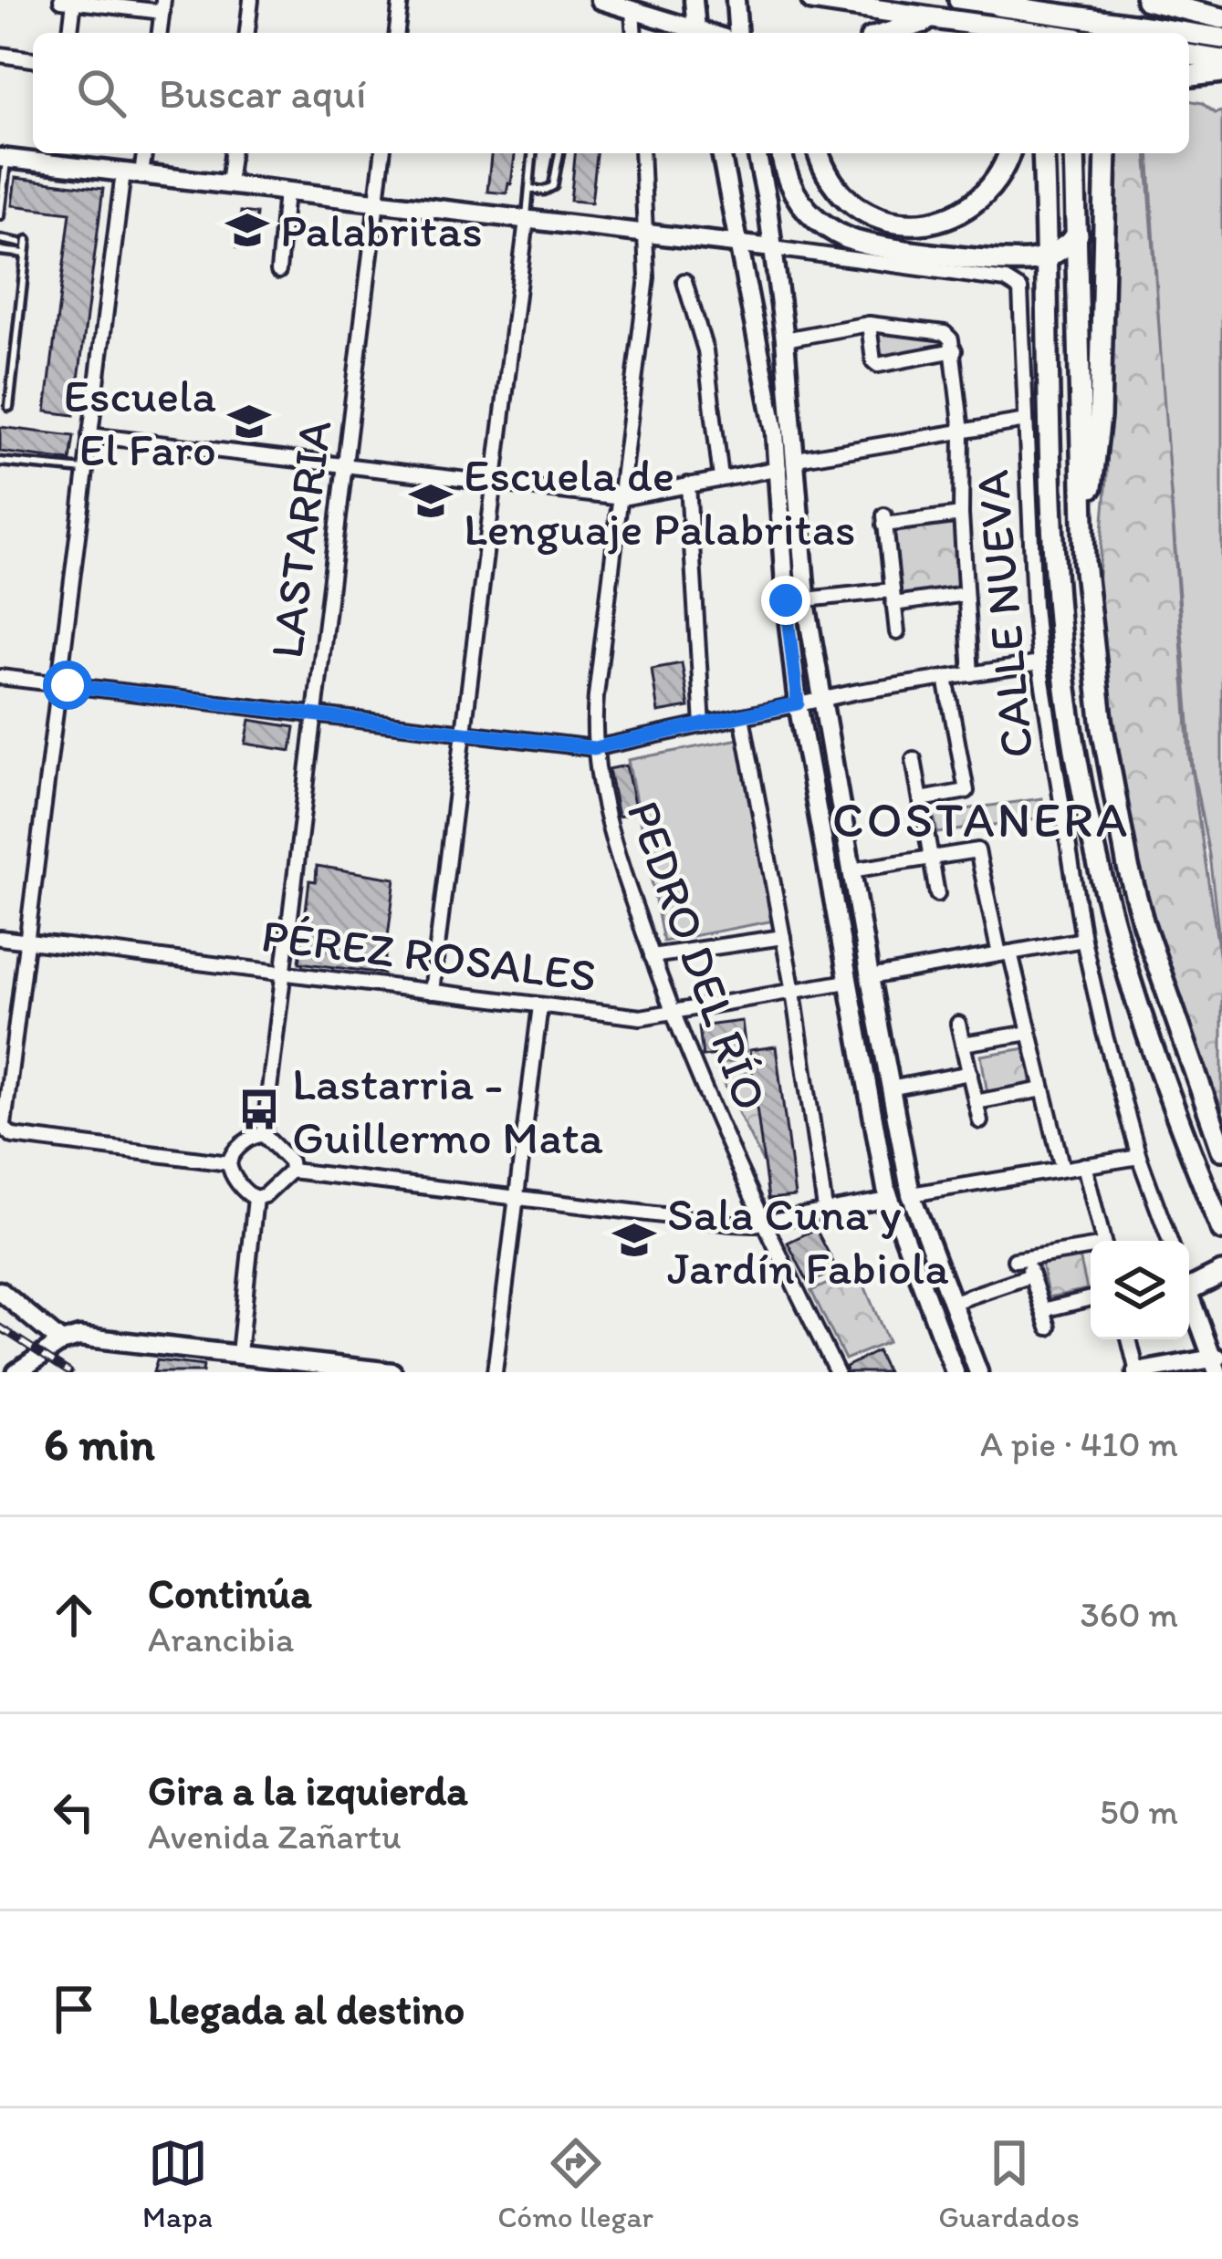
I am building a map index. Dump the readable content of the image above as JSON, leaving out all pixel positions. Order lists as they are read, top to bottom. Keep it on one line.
{"streets":{"street":["LASTARRIA","CALLE NUEVA","PÉREZ ROSALES","PEDRO DEL RÍO"]},"crossings":[["LASTARRIA","PÉREZ ROSALES"],["PÉREZ ROSALES","PEDRO DEL RÍO"]],"districts":["COSTANERA"],"places":{"school or university":["Palabritas","Escuela El Faro","Escuela de Lenguaje Palabritas","Sala Cuna y Jardín Fabiola"],"bus stop":["Lastarria - Guillermo Mata"]},"page":{"search":"Buscar aquí","heading":["6 min","A pie · 410 m"],"list":[["Continúa","Arancibia","360 m"],["Gira a la izquierda","Avenida Zañartu","50 m"],"Llegada al destino"],"nav":["Mapa","Cómo llegar","Guardados"]}}
